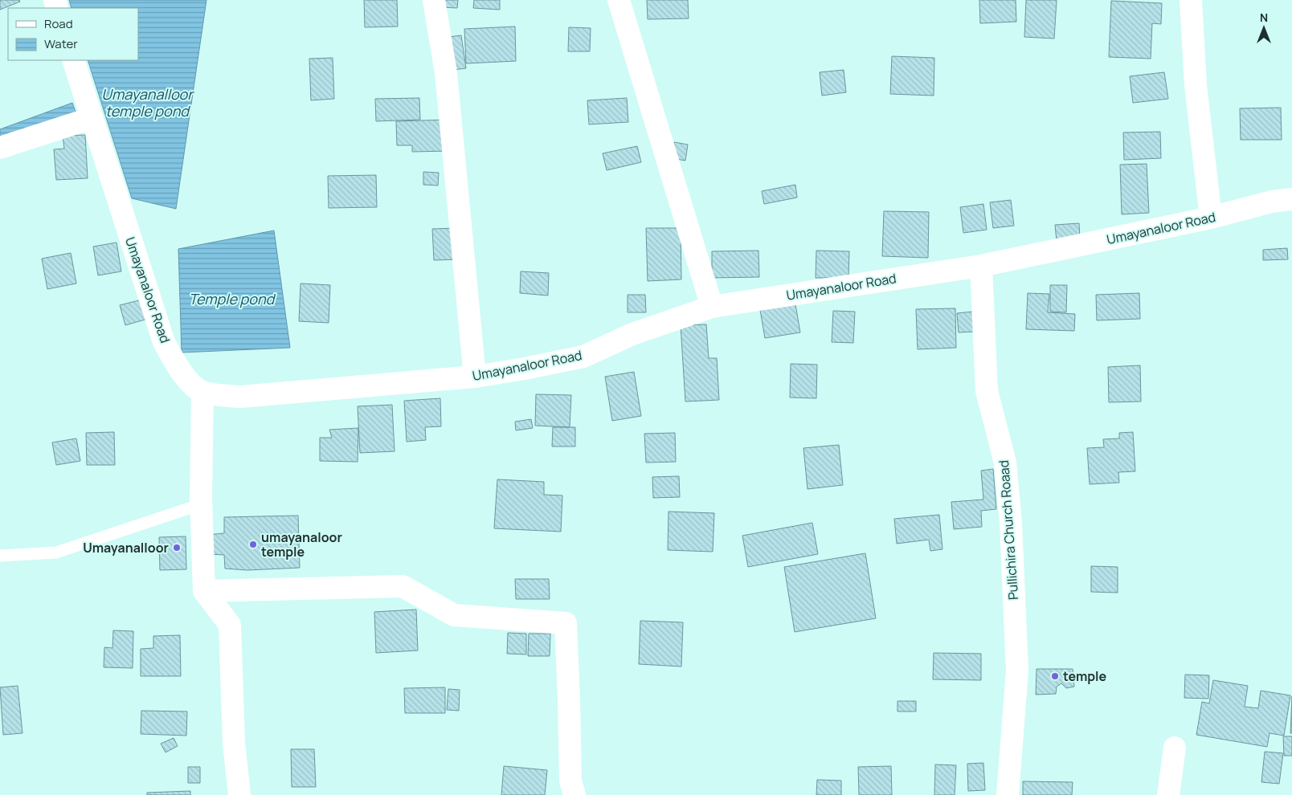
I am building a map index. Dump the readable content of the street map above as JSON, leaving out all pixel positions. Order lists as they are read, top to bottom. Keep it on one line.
{"streets":{"street":["Umayanaloor Road","Pullichira Church Roaad"]},"crossings":[["Umayanaloor Road","Pullichira Church Roaad"]],"water":["Umayanalloor temple pond","Temple pond"],"places":["umayanaloor temple","Umayanalloor","temple"],"legend":["Road","Water"],"north":"top"}
